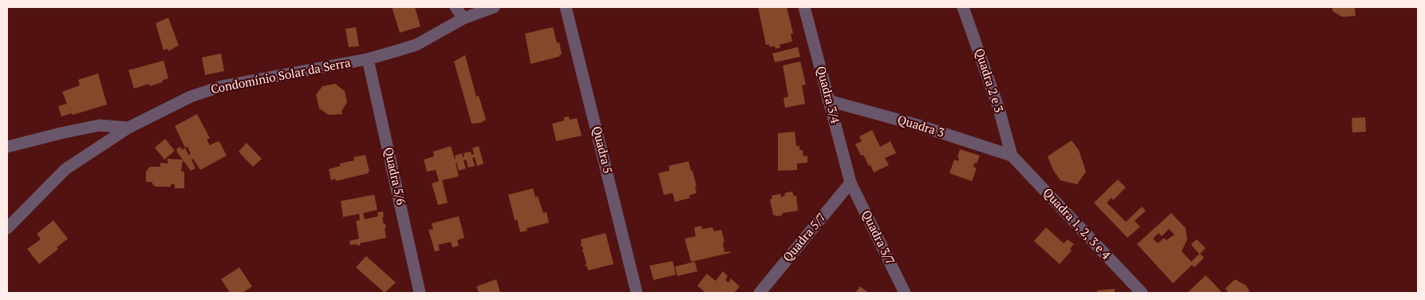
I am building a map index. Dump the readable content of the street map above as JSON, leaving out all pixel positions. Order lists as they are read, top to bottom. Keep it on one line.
{"streets":{"street":["Condomínio Solar da Serra","Quadra 2 e 3","Quadra 3/4","Quadra 3","Quadra 5","Quadra 5/6","Quadra 1, 2, 3 e 4","Quadra 5/7","Quadra 3/7"]},"crossings":[["Condomínio Solar da Serra","Quadra 5/6"],["Quadra 2 e 3","Quadra 3"],["Quadra 2 e 3","Quadra 1, 2, 3 e 4"],["Quadra 3/4","Quadra 3"],["Quadra 3/4","Quadra 5/7"],["Quadra 3/4","Quadra 3/7"],["Quadra 3","Quadra 1, 2, 3 e 4"],["Quadra 5/7","Quadra 3/7"]]}
